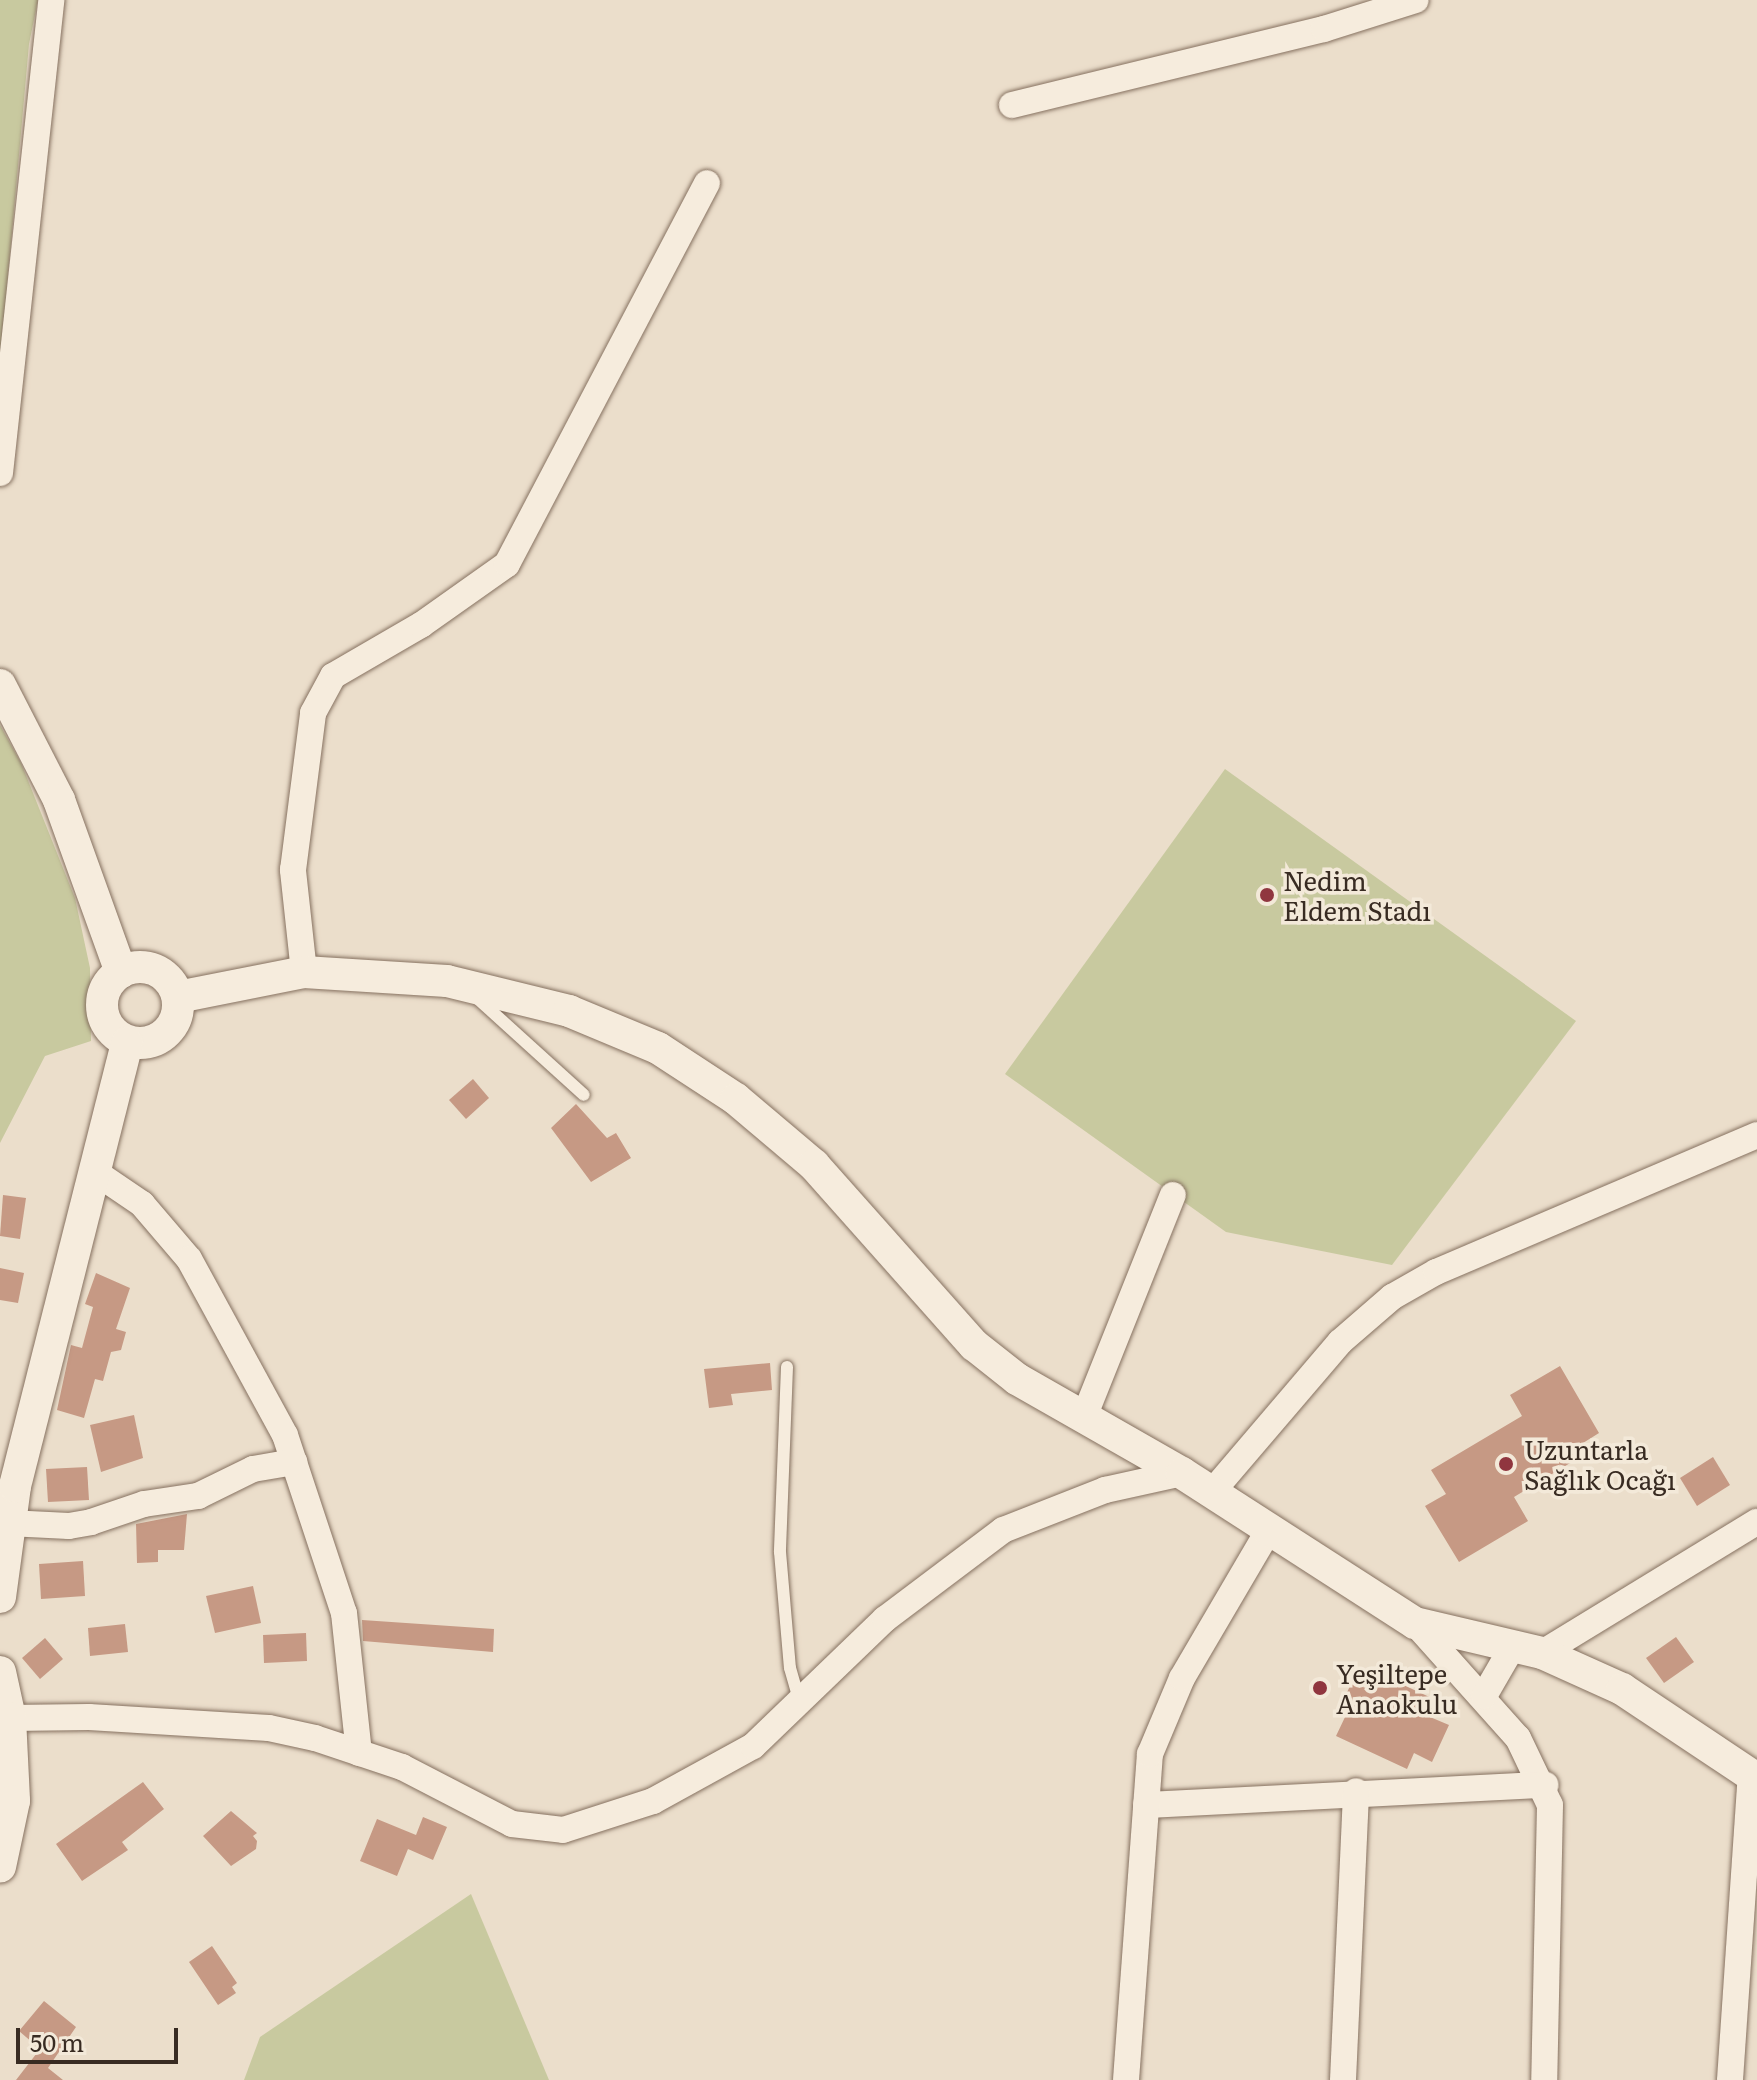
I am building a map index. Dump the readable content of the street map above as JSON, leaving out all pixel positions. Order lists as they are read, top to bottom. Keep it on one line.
{"places":["Nedim Eldem Stadı","Uzuntarla Sağlık Ocağı","Yeşiltepe Anaokulu"],"scale_bar":"50 m"}
